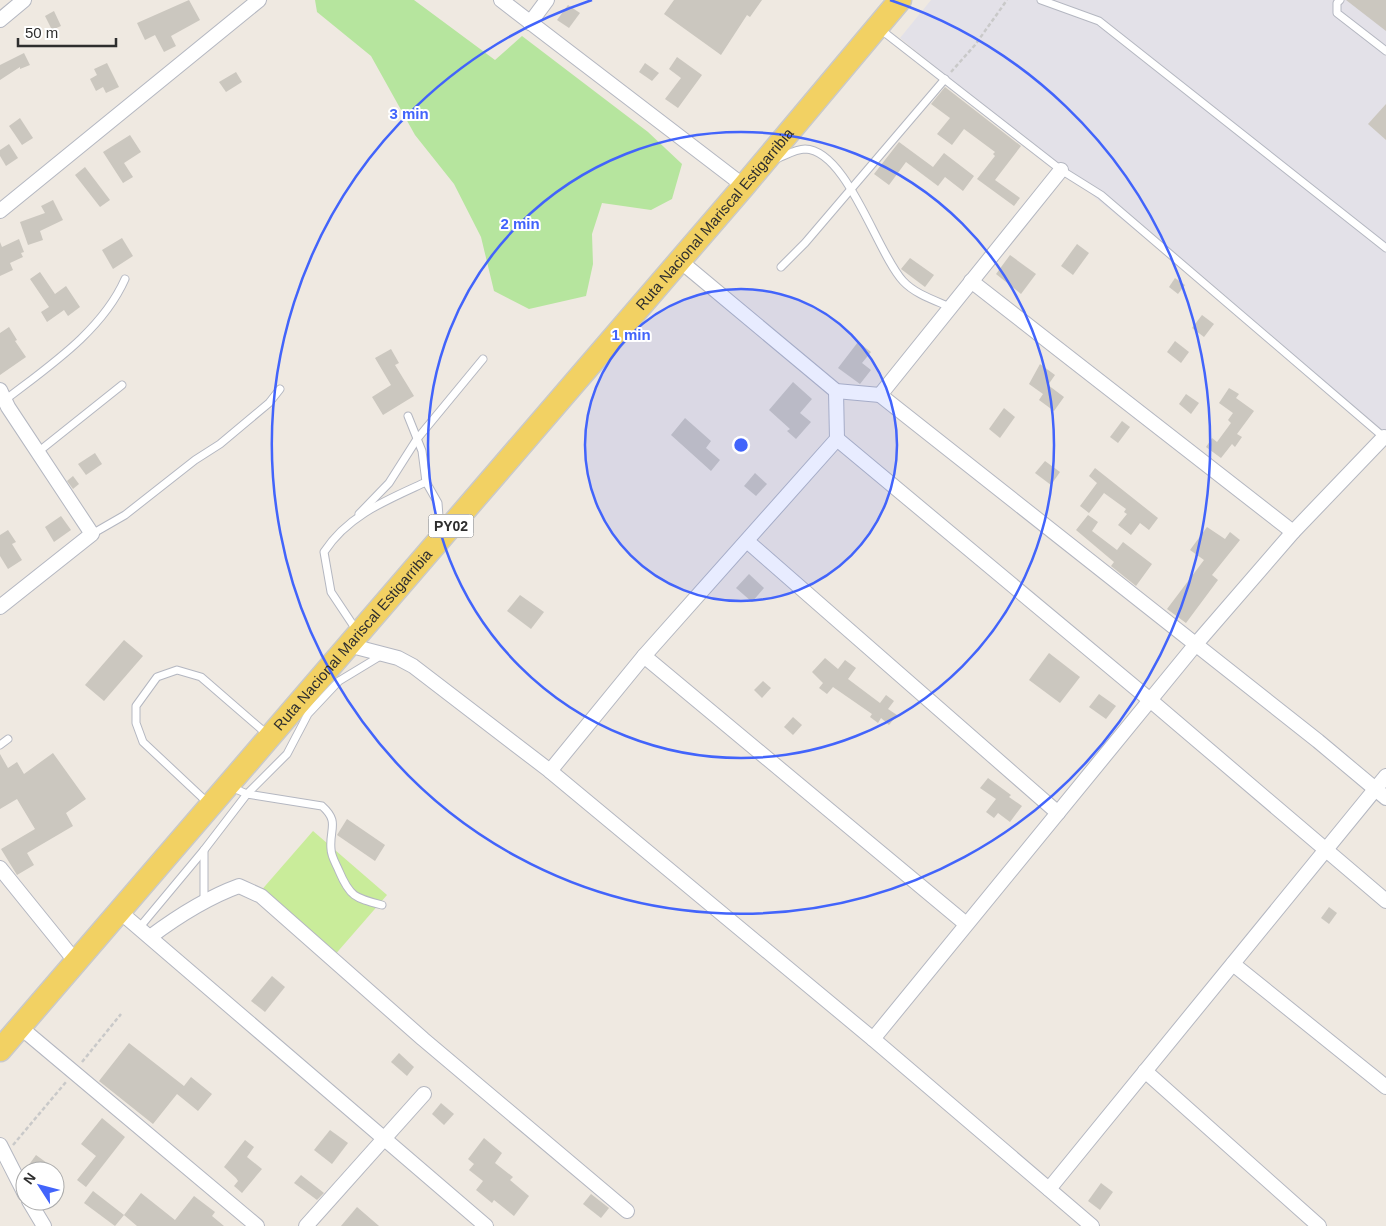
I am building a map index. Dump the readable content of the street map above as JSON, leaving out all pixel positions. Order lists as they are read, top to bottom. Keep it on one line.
{"streets":{"main road":["Ruta Nacional Mariscal Estigarribia","PY02"]},"scale_bar":"50 m","north":"top left","rings":["3 min","2 min","1 min"]}
